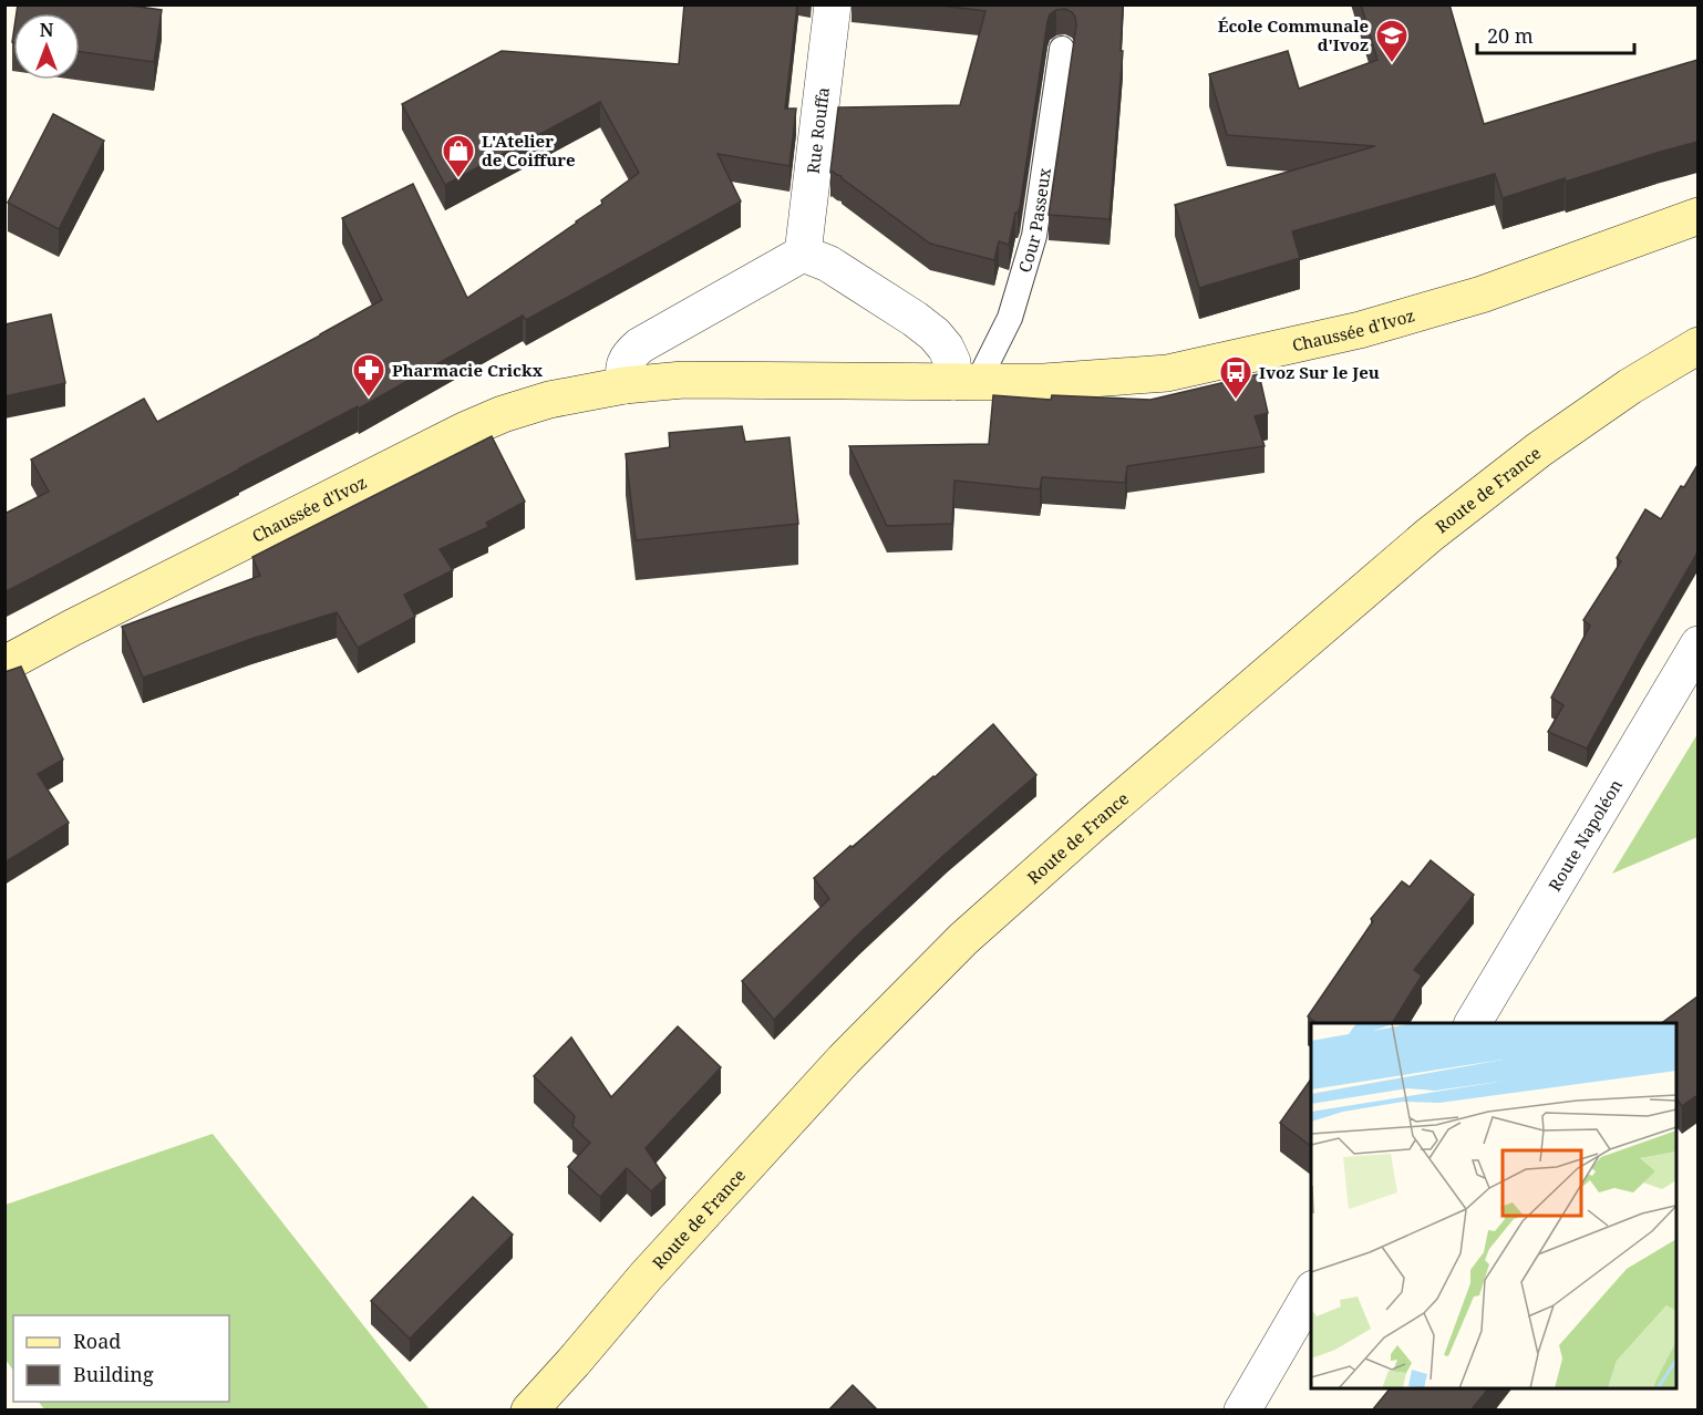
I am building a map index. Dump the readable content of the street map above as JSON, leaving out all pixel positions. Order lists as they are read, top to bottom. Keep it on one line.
{"streets":{"main road":["Chaussée d'Ivoz","Route de France"],"street":["Rue Rouffa","Route Napoléon"],"lane":["Cour Passeux"]},"crossings":[["Cour Passeux","Chaussée d'Ivoz"]],"places":{"school or university":["École Communale d'Ivoz"],"shop":["L'Atelier de Coiffure"],"pharmacy":["Pharmacie Crickx"],"bus stop":["Ivoz Sur le Jeu"]},"legend":["Road","Building"],"scale_bar":"20 m","north":"top"}
